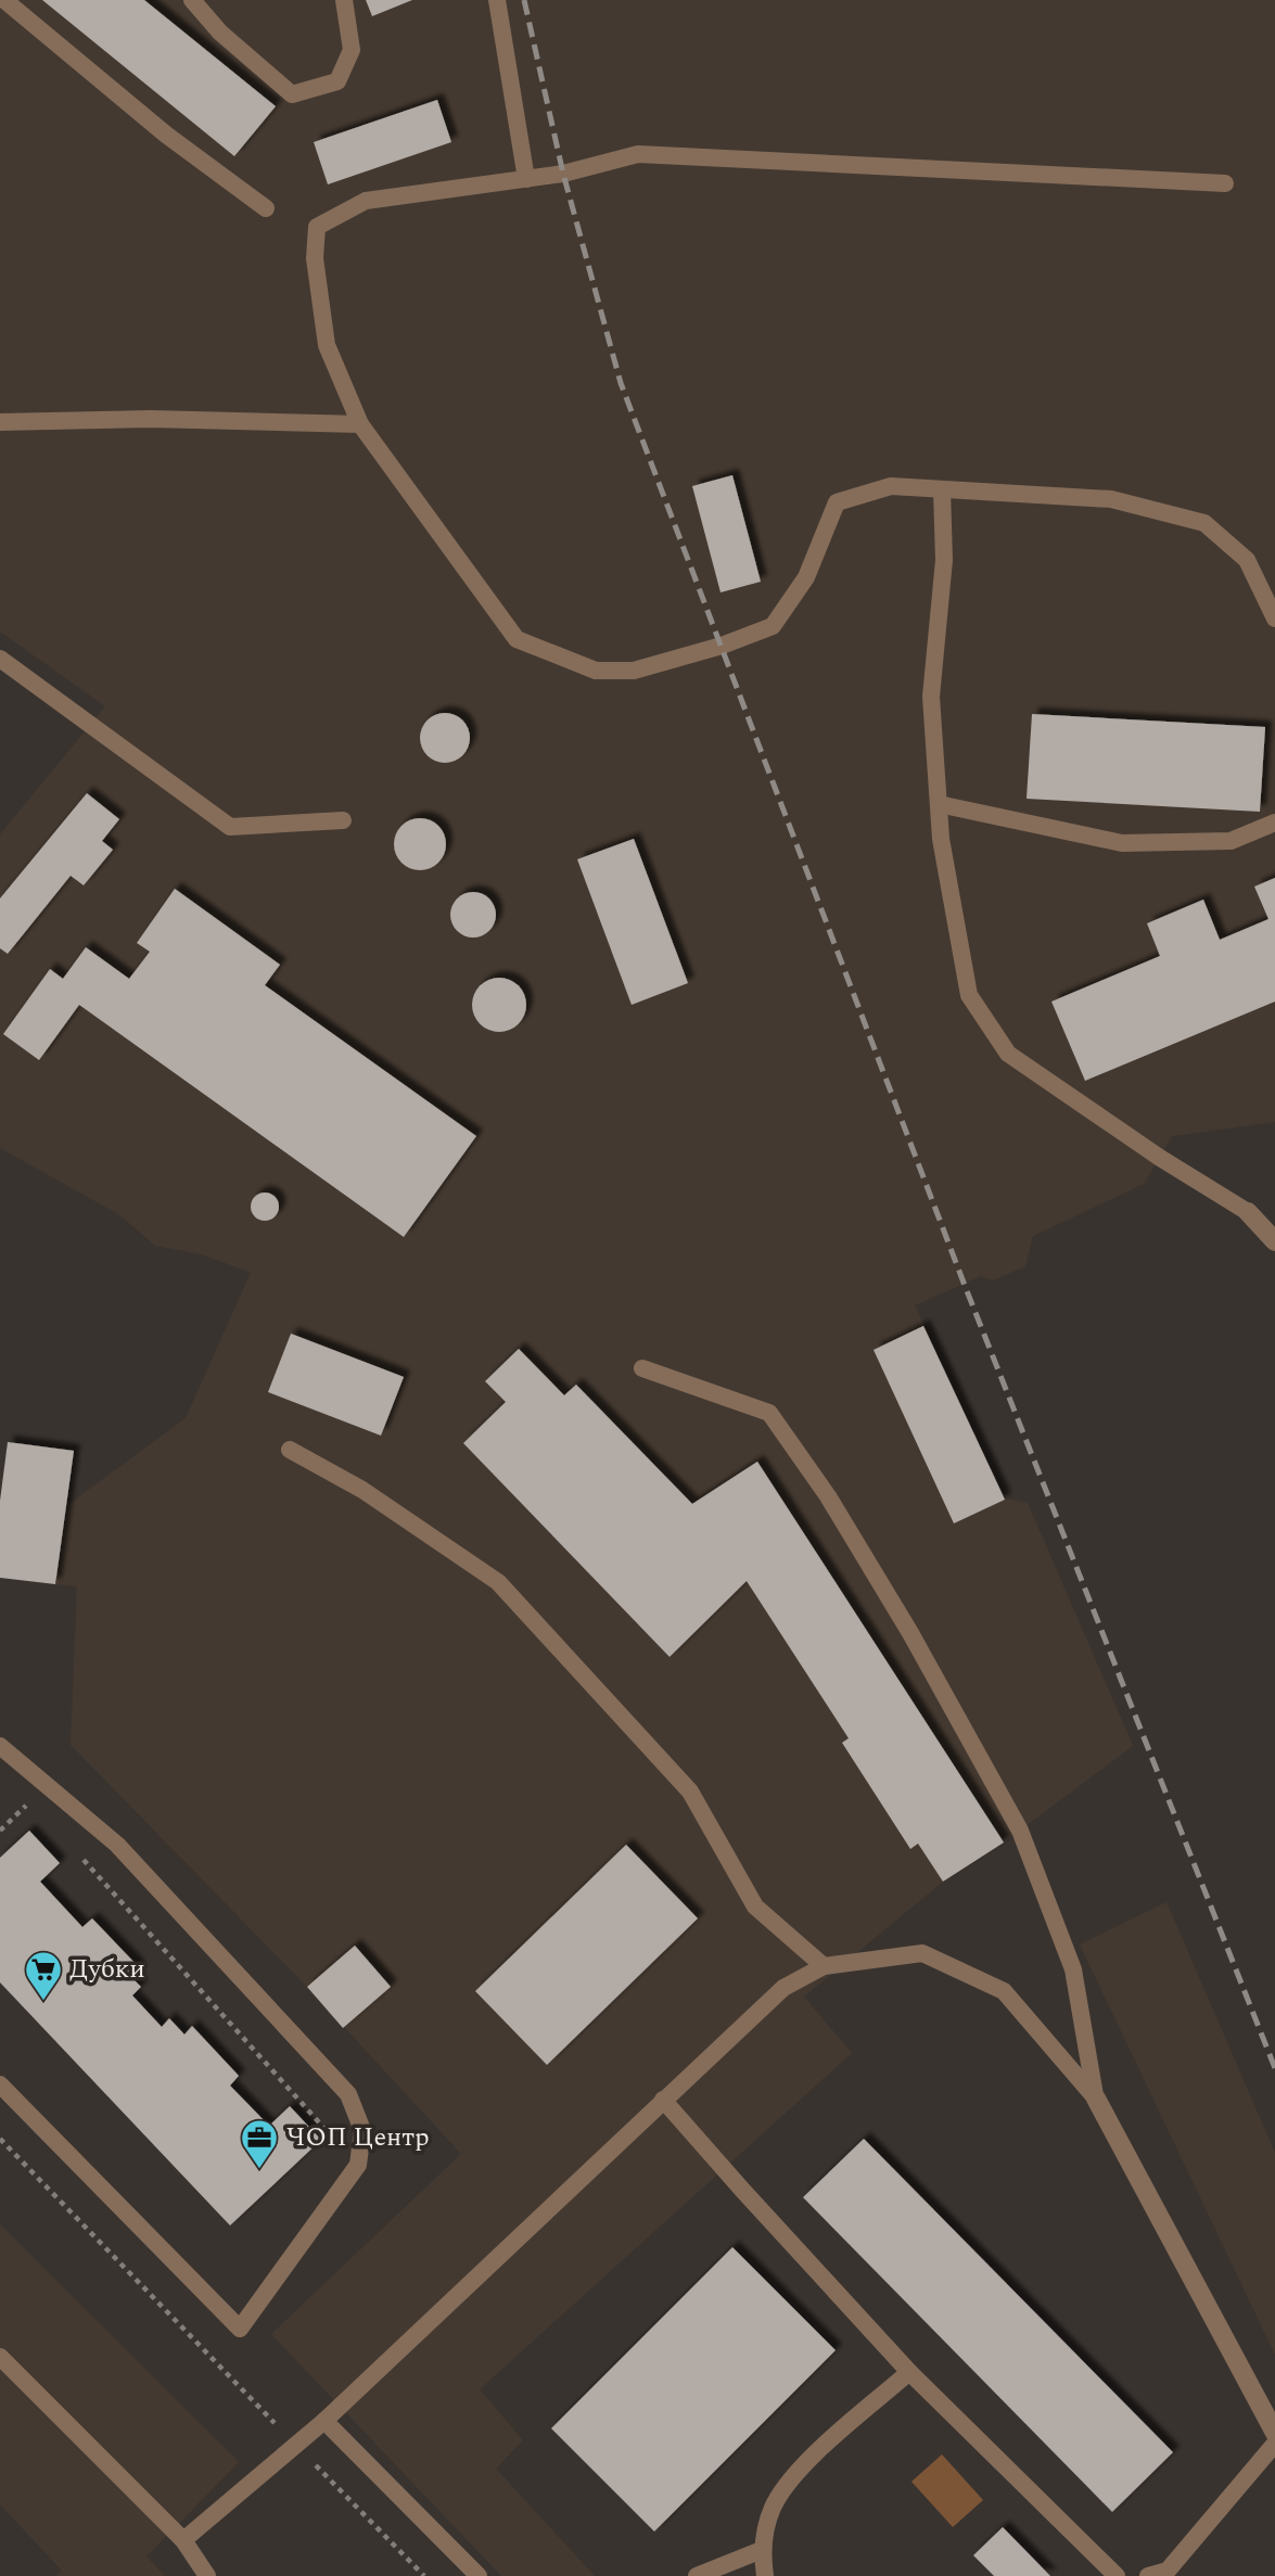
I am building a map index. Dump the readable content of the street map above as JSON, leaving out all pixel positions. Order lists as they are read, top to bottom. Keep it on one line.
{"places":{"supermarket":["Дубки"],"office":["ЧОП Центр"]}}
